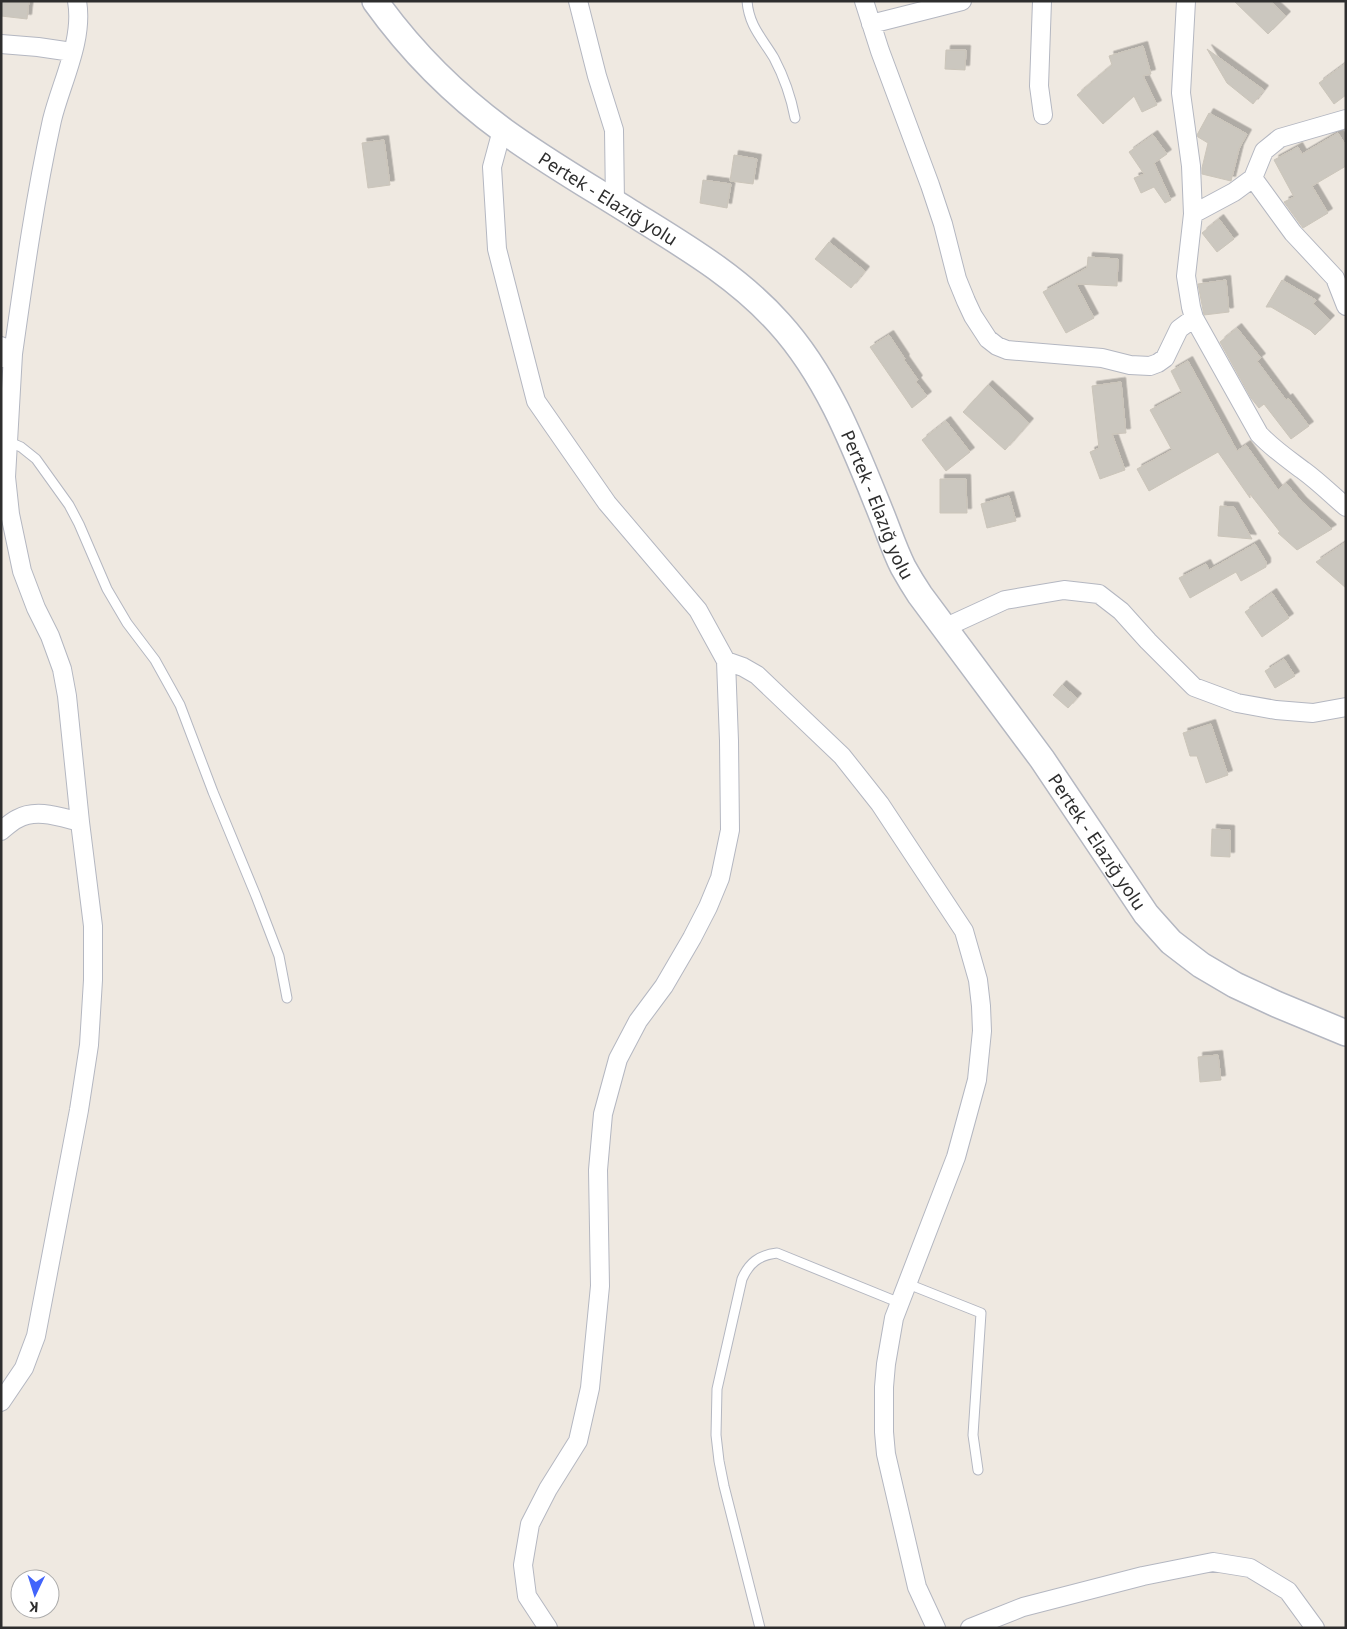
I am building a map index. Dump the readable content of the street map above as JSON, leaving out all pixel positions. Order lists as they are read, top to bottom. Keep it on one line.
{"streets":{"main road":["Pertek - Elazığ yolu"]},"north":"bottom"}
